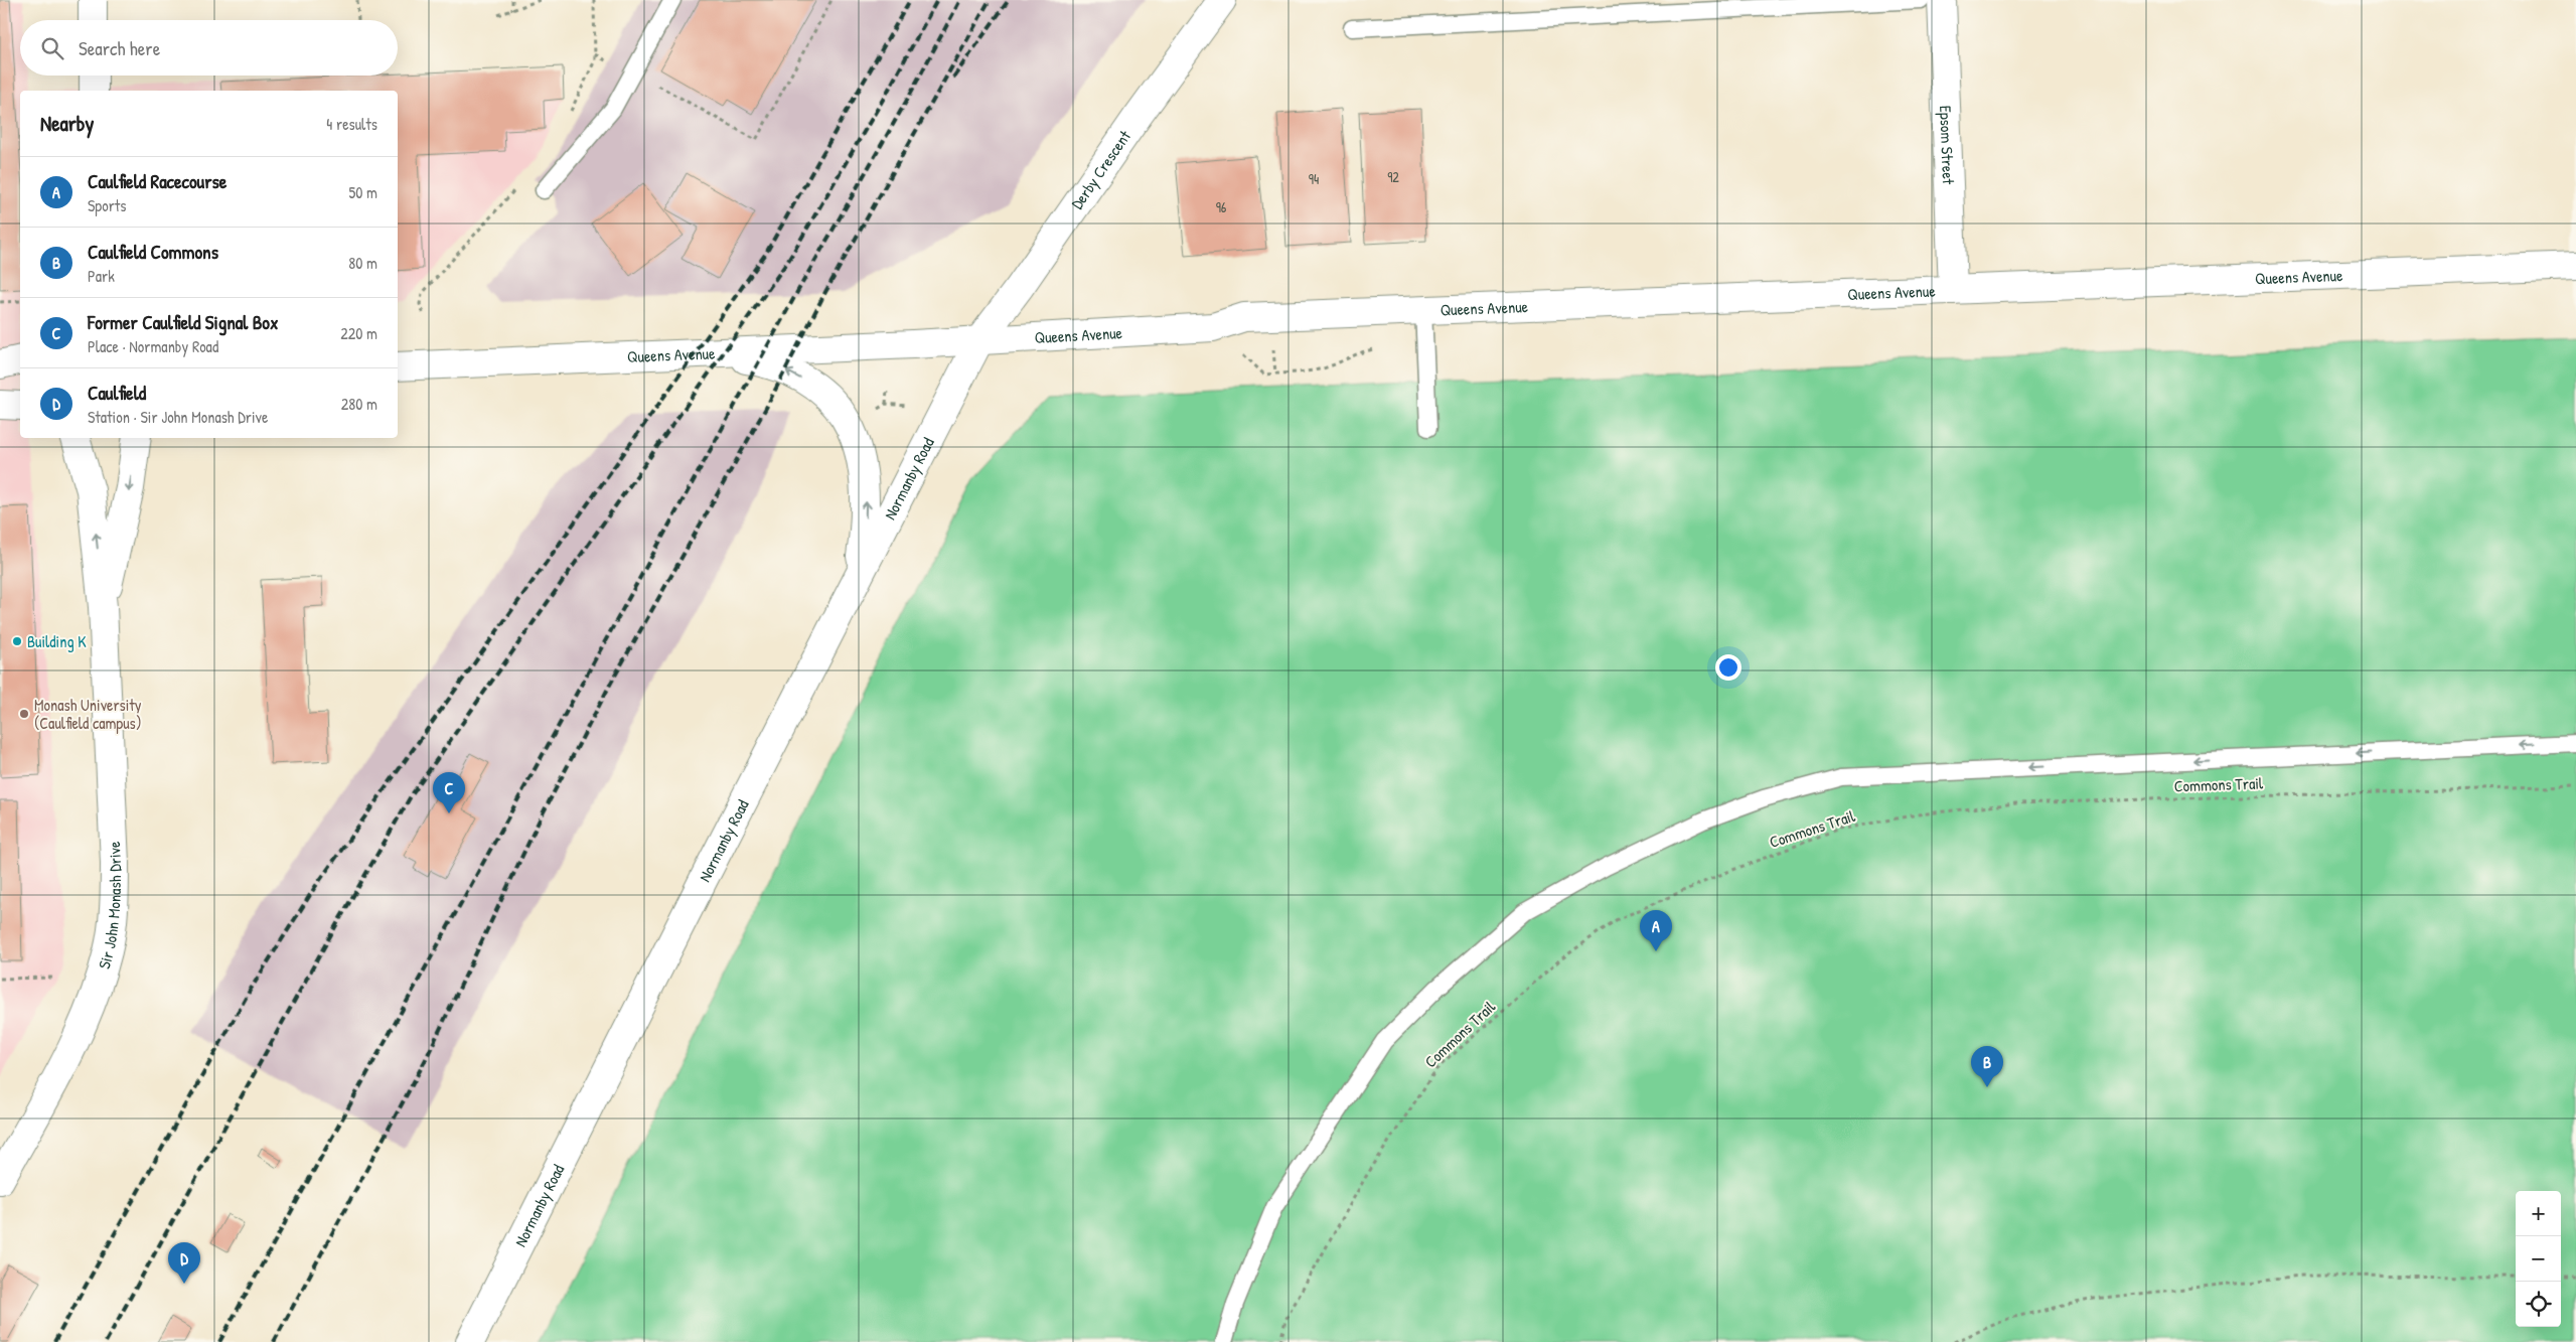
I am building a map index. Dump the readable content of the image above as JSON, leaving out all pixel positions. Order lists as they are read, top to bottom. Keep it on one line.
{"streets":{"street":["Epsom Street","Derby Crescent","Queens Avenue","Normanby Road","Sir John Monash Drive"],"path":["Commons Trail"]},"crossings":[["Epsom Street","Queens Avenue"],["Derby Crescent","Queens Avenue"],["Derby Crescent","Normanby Road"],["Queens Avenue","Normanby Road"]],"places":["Building K","Monash University (Caulfield campus)"],"house_numbers":["92","94","96"],"page":{"search":"Search here","heading":["Nearby","4 results"],"list":[{"mark":"A","name":"Caulfield Racecourse","note":"Sports","value":"50 m"},{"mark":"B","name":"Caulfield Commons","note":"Park","value":"80 m"},{"mark":"C","name":"Former Caulfield Signal Box","note":"Place · Normanby Road","value":"220 m"},{"mark":"D","name":"Caulfield","note":"Station · Sir John Monash Drive","value":"280 m"}],"pins":["C","A","B","D"],"map_buttons":["+","−"]}}
